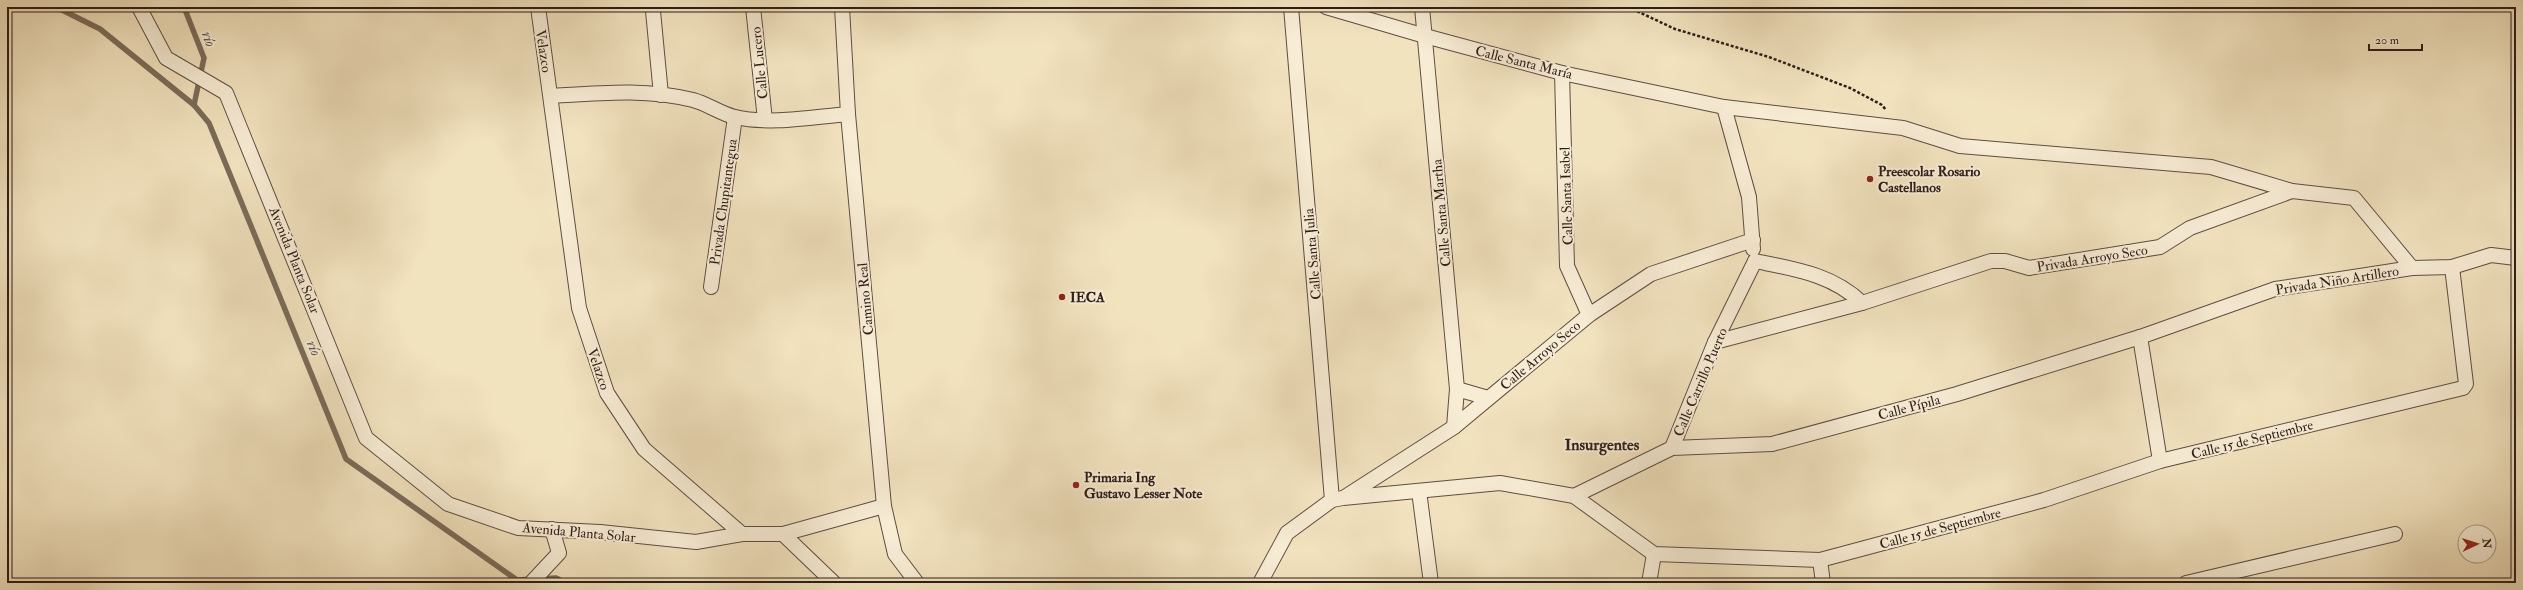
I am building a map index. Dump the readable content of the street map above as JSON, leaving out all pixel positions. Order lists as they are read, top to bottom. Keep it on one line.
{"streets":{"street":["Velazco","Calle Santa María","Calle Lucero","Calle Santa Isabel","Privada Chupitantegua","Calle Santa Martha","Calle Santa Julia","Privada Arroyo Seco","Avenida Planta Solar","Privada Niño Artillero","Camino Real","Calle Arroyo Seco","Calle Carrillo Puerto","Calle Pípila","Calle 15 de Septiembre"]},"crossings":[["Velazco","Avenida Planta Solar"],["Calle Santa María","Calle Santa Isabel"],["Calle Santa María","Calle Santa Martha"],["Calle Santa María","Privada Arroyo Seco"],["Calle Santa María","Privada Niño Artillero"],["Calle Santa Isabel","Calle Arroyo Seco"],["Calle Santa Martha","Calle Arroyo Seco"],["Calle Santa Julia","Calle Arroyo Seco"],["Privada Niño Artillero","Calle Pípila"],["Privada Niño Artillero","Calle 15 de Septiembre"],["Calle Carrillo Puerto","Calle Pípila"]],"districts":["Insurgentes"],"water":["río"],"places":["Preescolar Rosario Castellanos","IECA","Primaria Ing Gustavo Lesser Note"],"scale_bar":"20 m","north":"right"}
